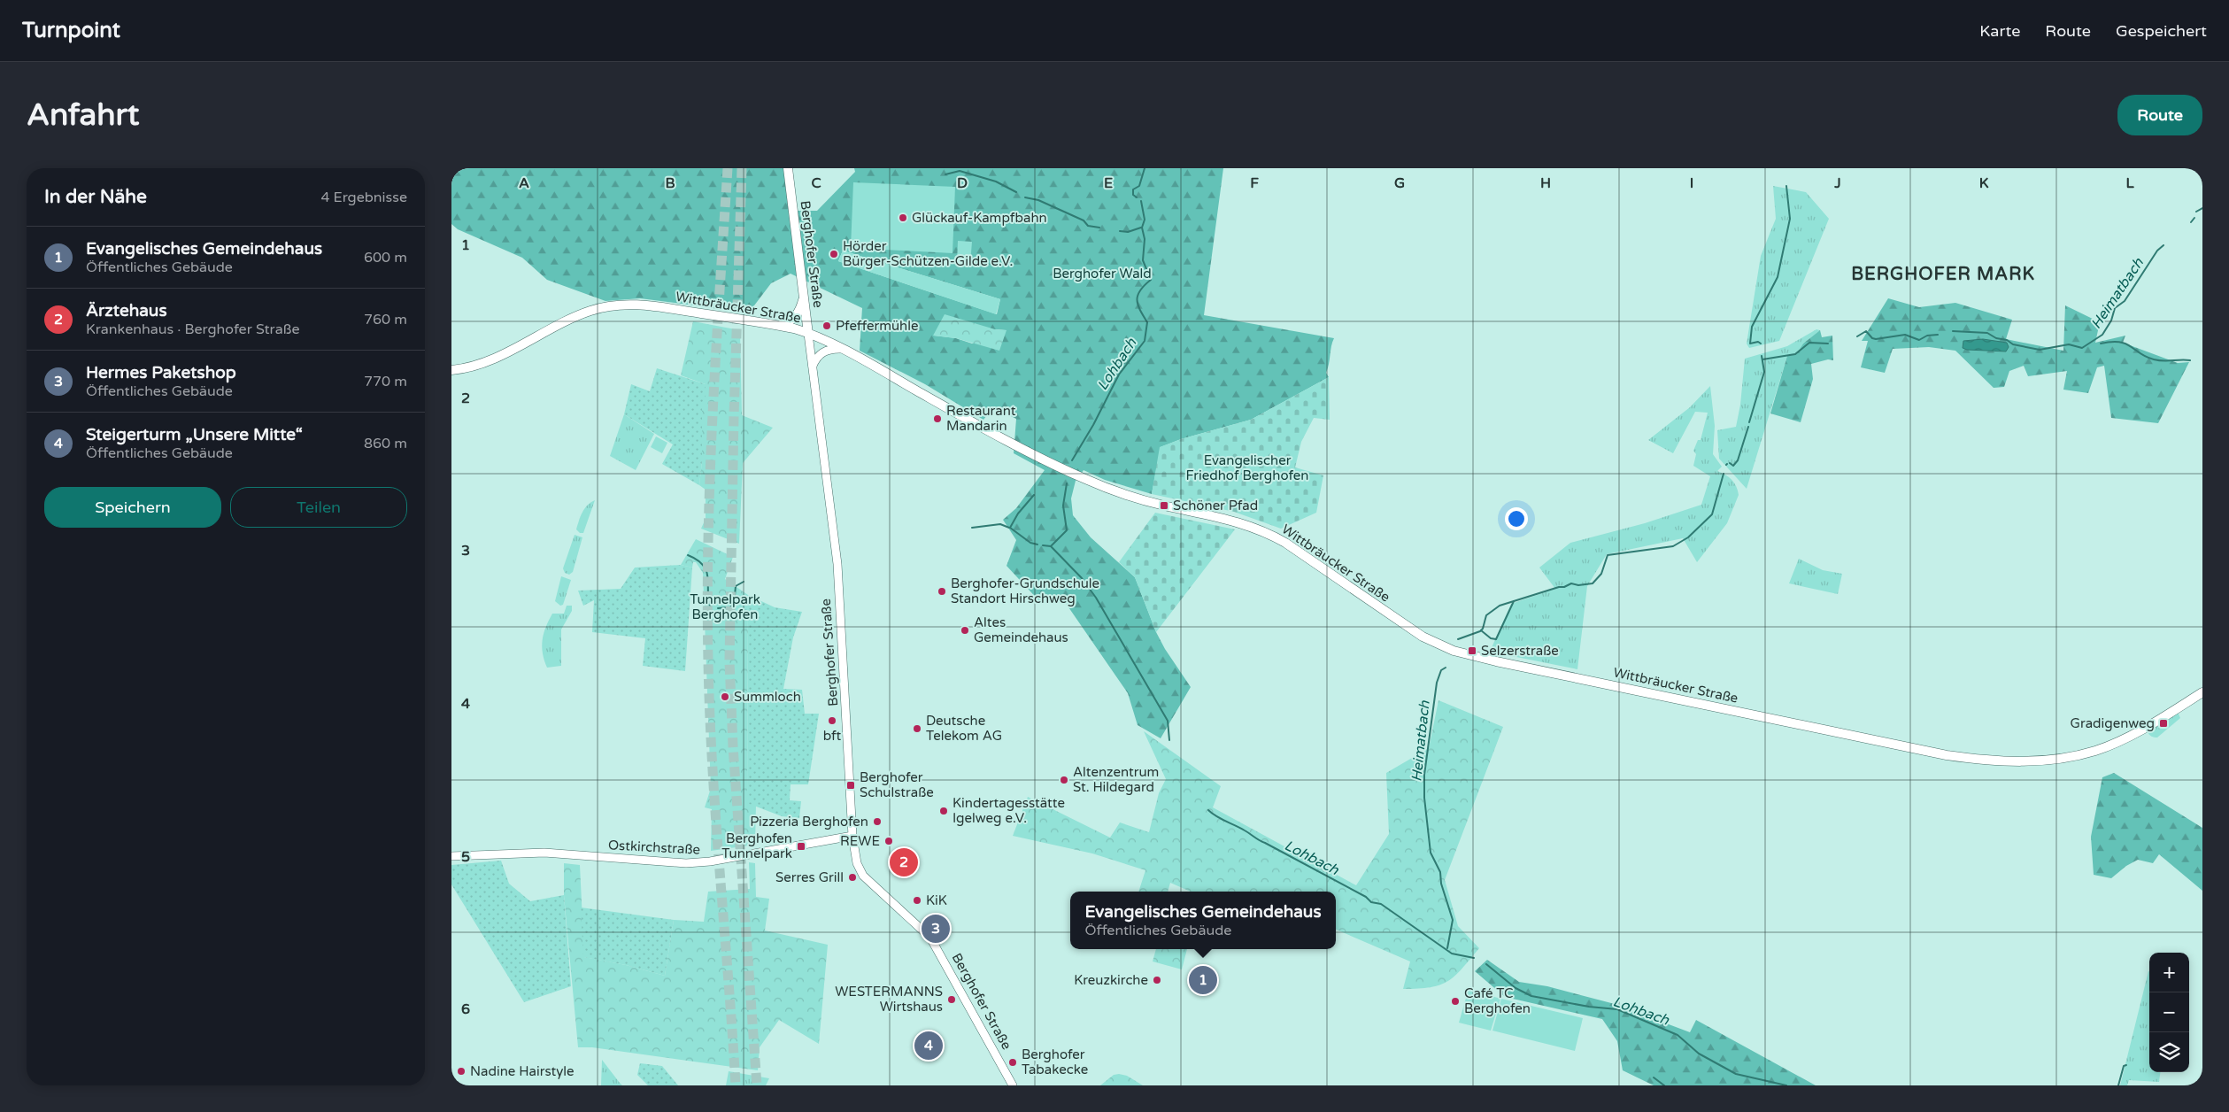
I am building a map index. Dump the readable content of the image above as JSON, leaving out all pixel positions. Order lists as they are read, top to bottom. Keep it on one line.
{"streets":{"main road":["Berghofer Straße","Wittbräucker Straße"],"street":["Ostkirchstraße"]},"crossings":[["Berghofer Straße","Wittbräucker Straße"],["Berghofer Straße","Ostkirchstraße"]],"districts":["BERGHOFER MARK"],"water":["Heimatbach","Lohbach"],"parks":["Berghofer Wald","Evangelischer Friedhof Berghofen","Tunnelpark Berghofen"],"places":{"other":["Glückauf-Kampfbahn","Hörder Bürger-Schützen-Gilde e.V.","Pfeffermühle","Restaurant Mandarin","Berghofer-Grundschule Standort Hirschweg","Altes Gemeindehaus","Summloch","bft","Deutsche Telekom AG","Altenzentrum St. Hildegard","Kindertagesstätte Igelweg e.V.","Pizzeria Berghofen","REWE","Serres Grill","KiK","Kreuzkirche","WESTERMANNS Wirtshaus","Café TC Berghofen","Berghofer Tabakecke","Nadine Hairstyle"],"transit":["Schöner Pfad","Selzerstraße","Gradigenweg","Berghofer Schulstraße","Berghofen Tunnelpark"]},"page":{"header":"Turnpoint","nav":["Karte","Route","Gespeichert"],"buttons":["Route",["Speichern","Teilen"]],"title":"Anfahrt","heading":["In der Nähe","4 Ergebnisse"],"list":[{"mark":"1","name":"Evangelisches Gemeindehaus","note":"Öffentliches Gebäude","value":"600 m"},{"mark":"2","name":"Ärztehaus","note":"Krankenhaus · Berghofer Straße","value":"760 m"},{"mark":"3","name":"Hermes Paketshop","note":"Öffentliches Gebäude","value":"770 m"},{"mark":"4","name":"Steigerturm „Unsere Mitte“","note":"Öffentliches Gebäude","value":"860 m"}],"pins":["2","3","1","4"],"popup":["Evangelisches Gemeindehaus","Öffentliches Gebäude"],"map_buttons":["+","−"]},"grid":{"columns":["A","B","C","D","E","F","G","H","I","J","K","L"],"rows":["1","2","3","4","5","6"]}}
